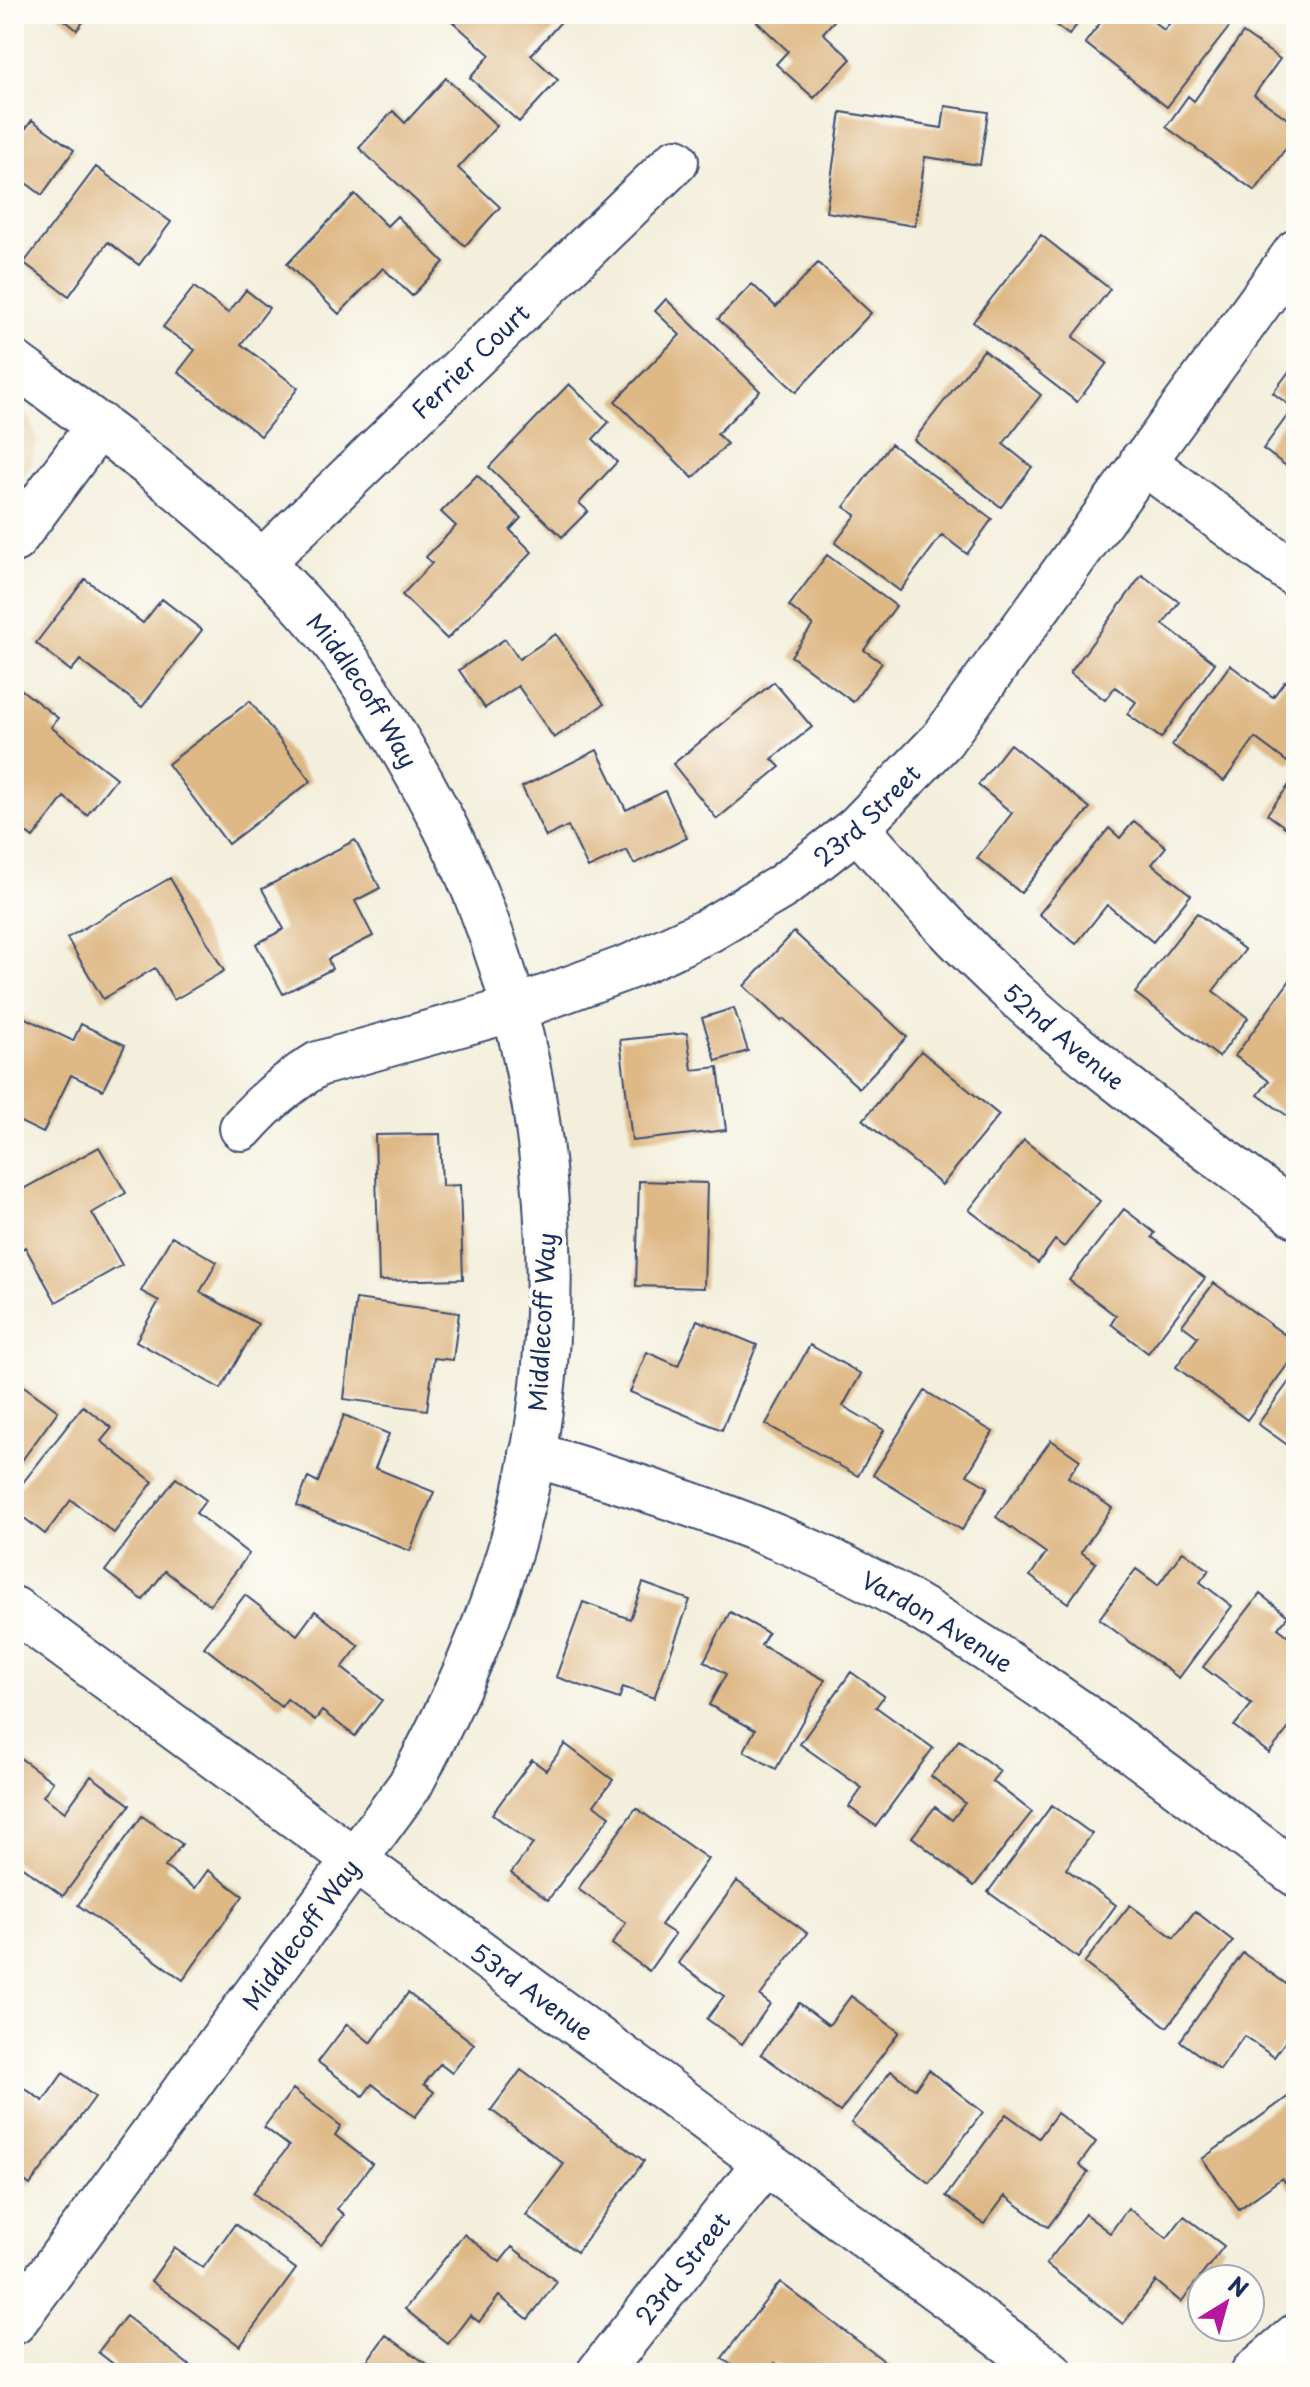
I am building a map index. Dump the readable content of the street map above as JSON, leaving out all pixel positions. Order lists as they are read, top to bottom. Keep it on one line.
{"streets":{"street":["Ferrier Court","Middlecoff Way","23rd Street","52nd Avenue","Vardon Avenue","53rd Avenue"]},"crossings":[["Ferrier Court","Middlecoff Way"],["Middlecoff Way","23rd Street"],["Middlecoff Way","Vardon Avenue"],["Middlecoff Way","53rd Avenue"],["23rd Street","52nd Avenue"],["23rd Street","53rd Avenue"]],"north":"top right"}
